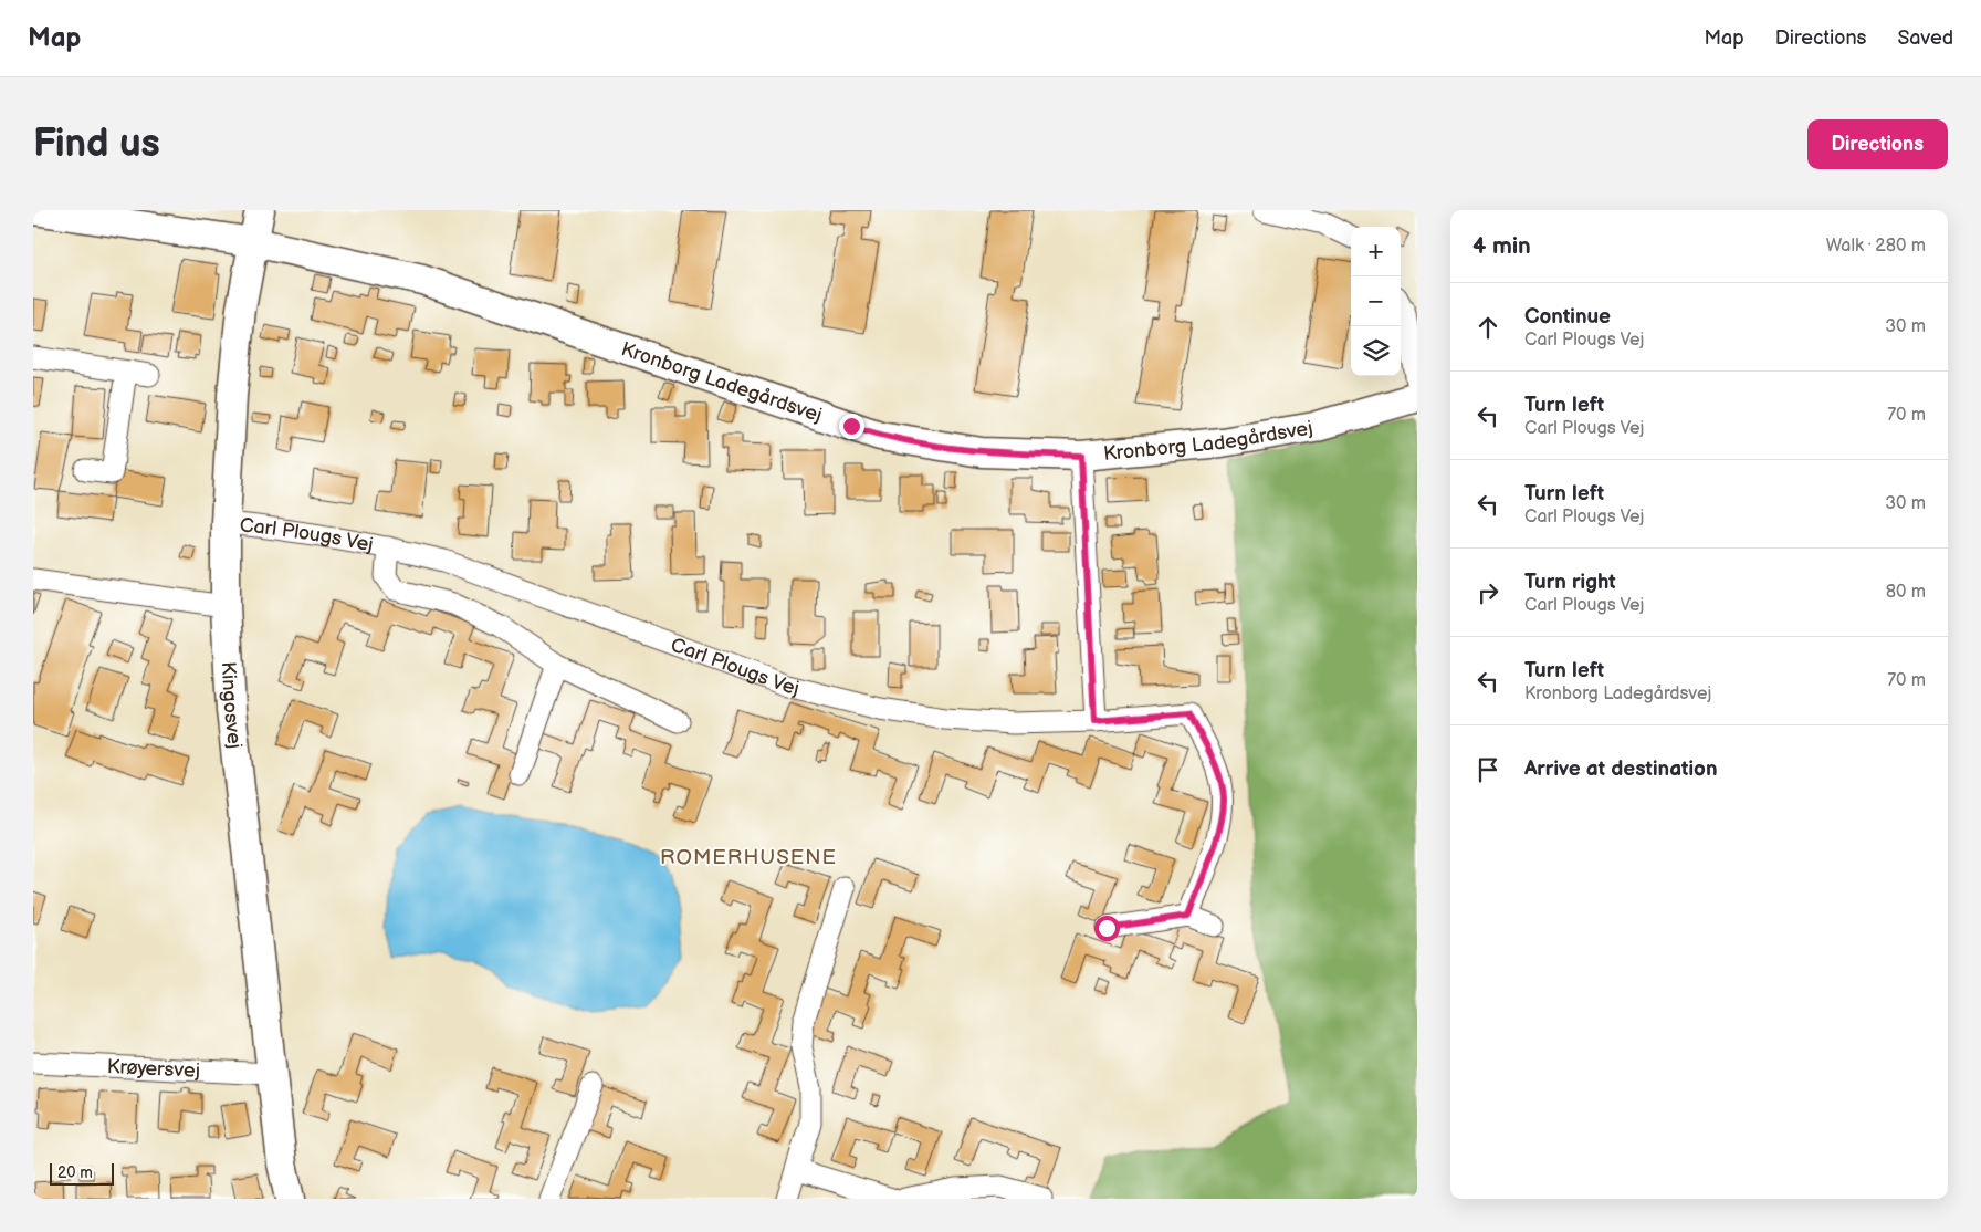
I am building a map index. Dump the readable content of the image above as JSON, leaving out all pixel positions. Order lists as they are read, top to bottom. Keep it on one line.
{"streets":{"street":["Kronborg Ladegårdsvej","Carl Plougs Vej","Kingosvej","Krøyersvej"]},"crossings":[["Kronborg Ladegårdsvej","Kingosvej"],["Carl Plougs Vej","Kingosvej"],["Kingosvej","Krøyersvej"]],"districts":["ROMERHUSENE"],"scale_bar":"20 m","page":{"header":"Map","nav":["Map","Directions","Saved"],"buttons":"Directions","title":"Find us","heading":["4 min","Walk · 280 m"],"map_buttons":["+","−"],"list":[["Continue","Carl Plougs Vej","30 m"],["Turn left","Carl Plougs Vej","70 m"],["Turn left","Carl Plougs Vej","30 m"],["Turn right","Carl Plougs Vej","80 m"],["Turn left","Kronborg Ladegårdsvej","70 m"],"Arrive at destination"],"scale":"20 m"}}
